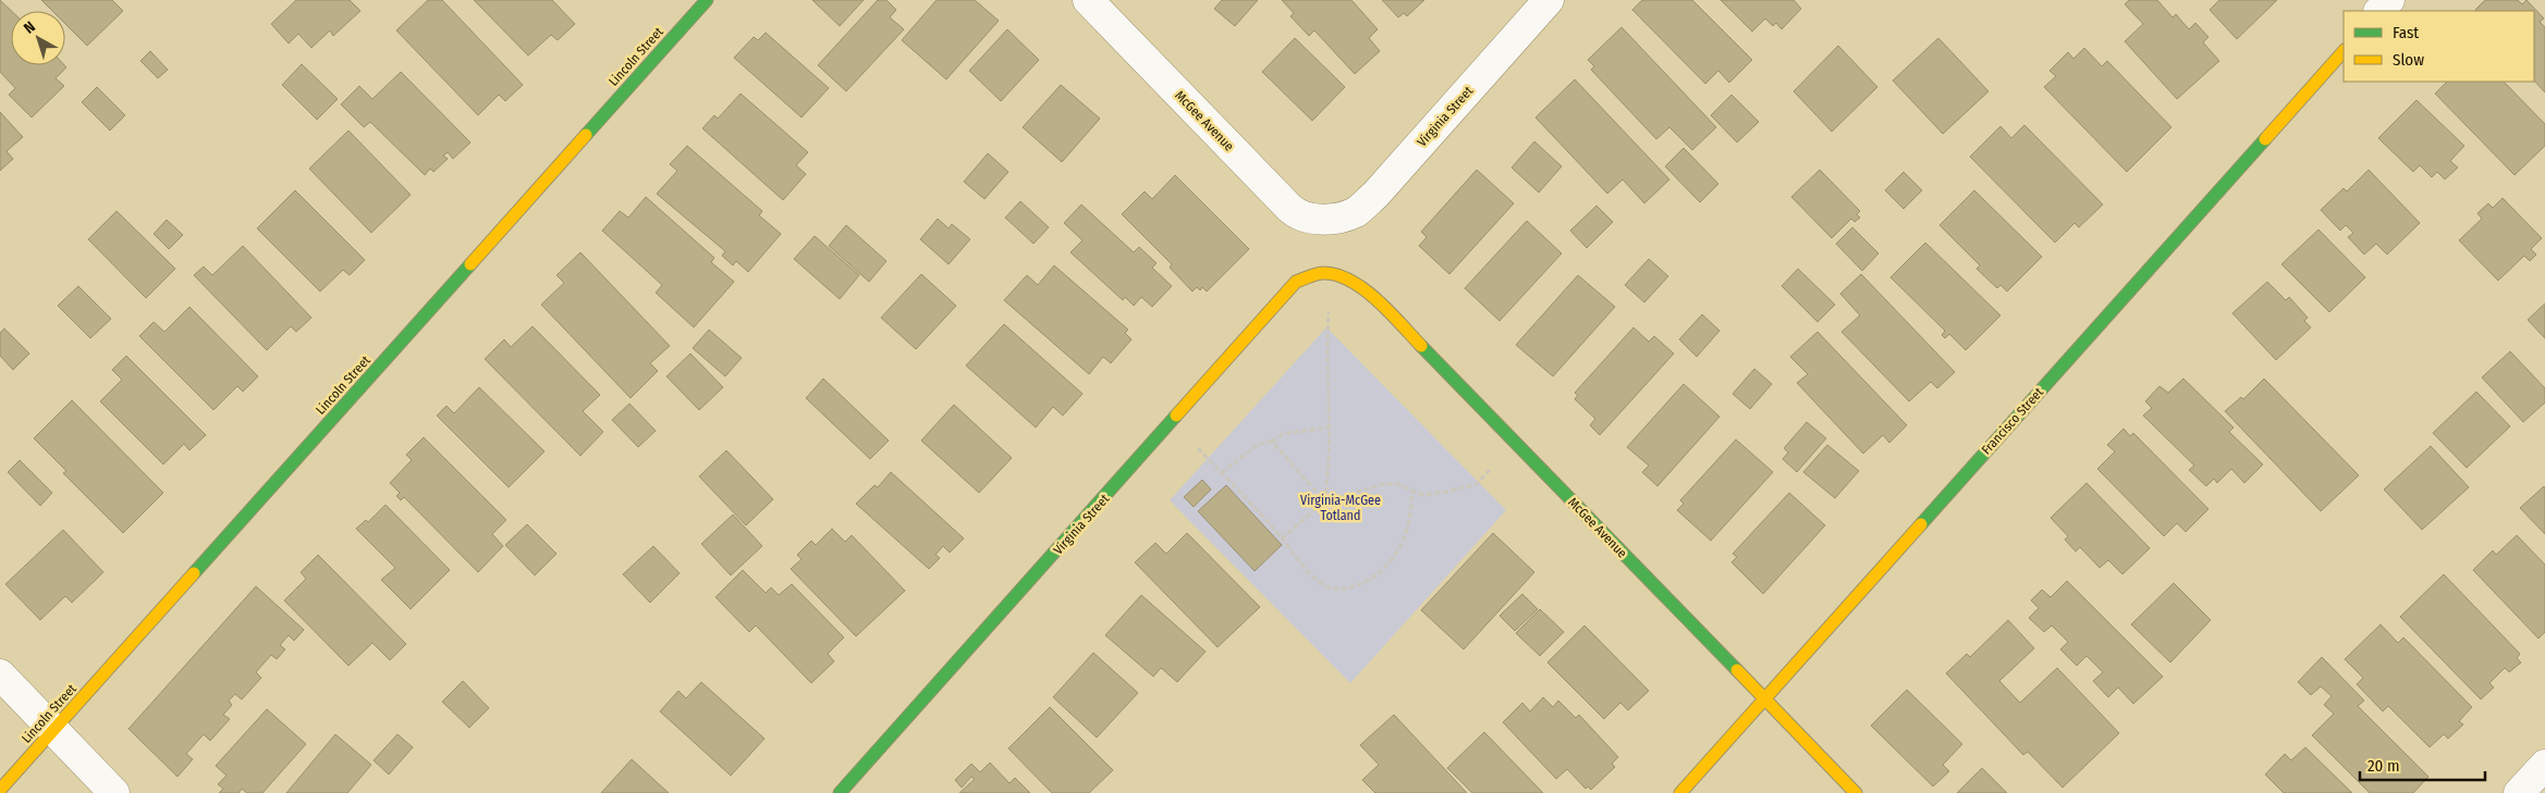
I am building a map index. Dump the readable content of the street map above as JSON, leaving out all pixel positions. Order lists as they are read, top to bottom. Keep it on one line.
{"streets":{"street":["Lincoln Street","Virginia Street","McGee Avenue","Francisco Street"]},"crossings":[["Virginia Street","McGee Avenue"],["McGee Avenue","Francisco Street"]],"parks":["Virginia-McGee Totland"],"legend":["Fast","Slow"],"scale_bar":"20 m","north":"top left"}
